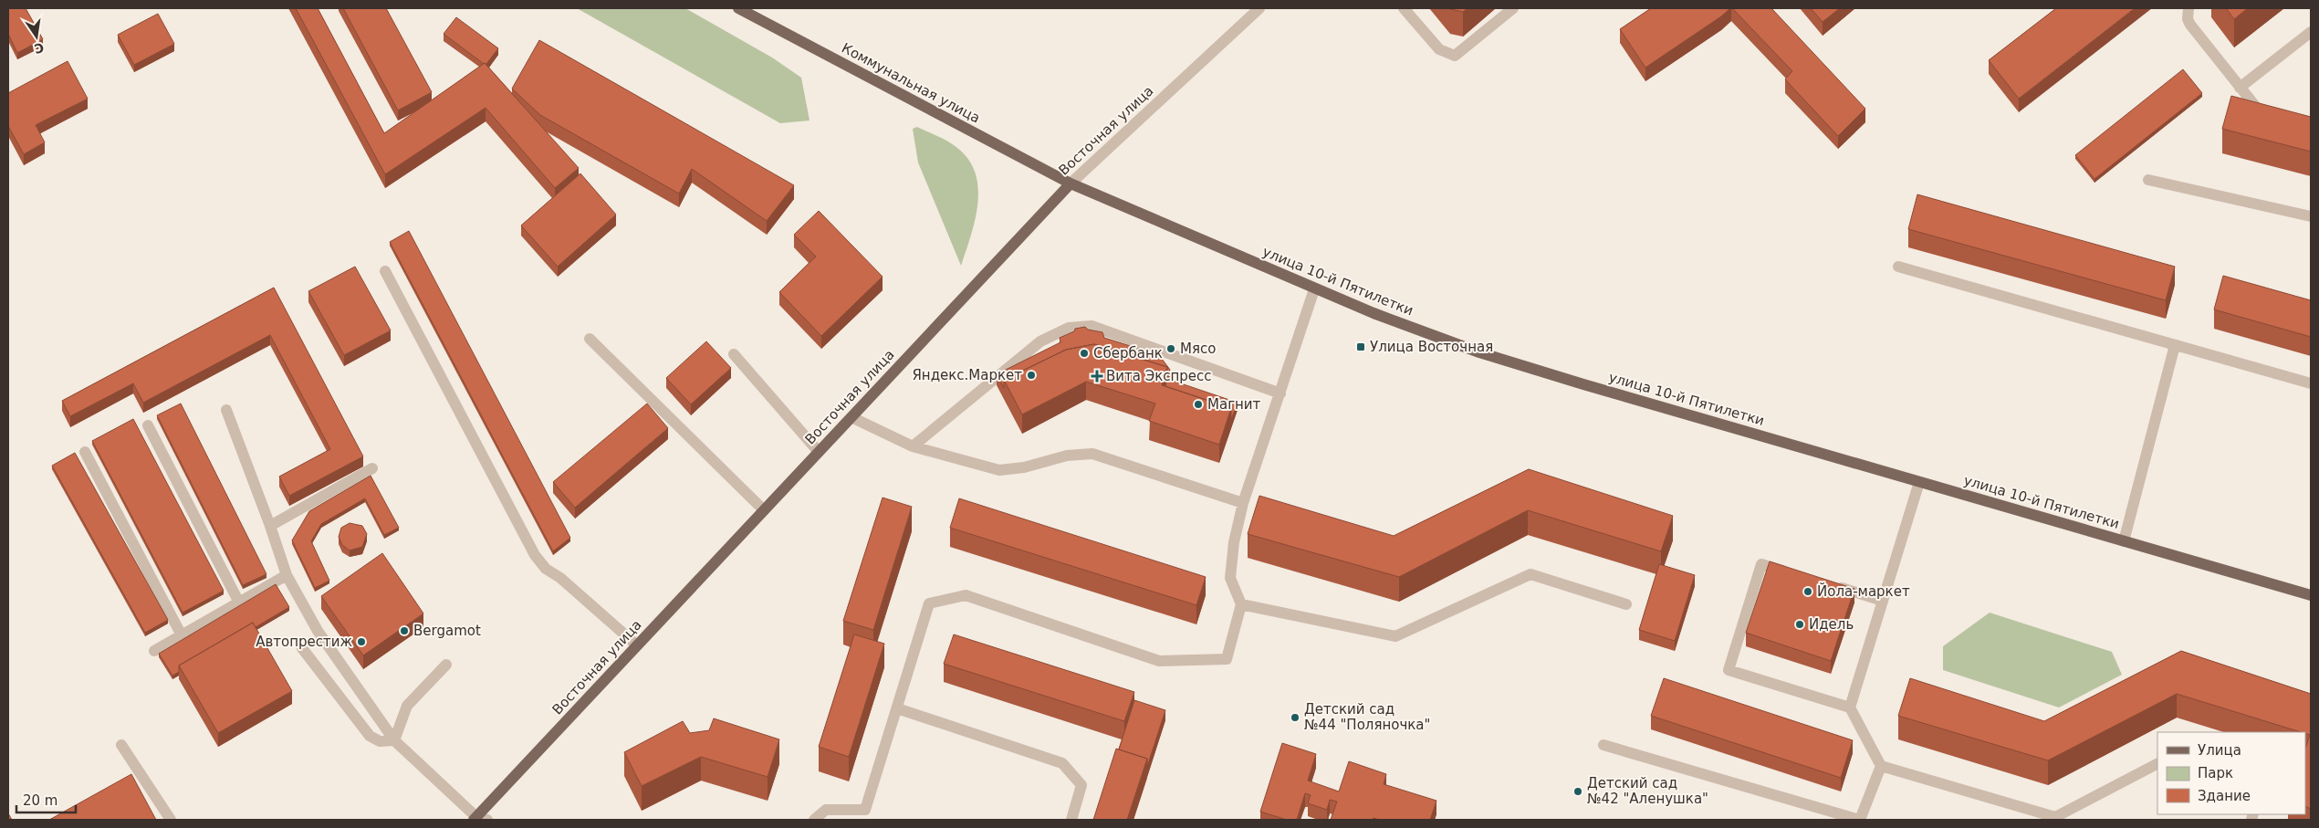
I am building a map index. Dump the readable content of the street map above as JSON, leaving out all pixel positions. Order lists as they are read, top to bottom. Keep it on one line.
{"streets":{"main road":["Коммунальная улица","Восточная улица","улица 10-й Пятилетки"]},"crossings":[["Коммунальная улица","Восточная улица"],["Коммунальная улица","улица 10-й Пятилетки"],["Восточная улица","улица 10-й Пятилетки"]],"places":{"transit":["Улица Восточная"],"other":["Мясо","Сбербанк","Яндекс.Маркет","Магнит","Йола-маркет","Идель","Bergamot","Автопрестиж","Детский сад №44 \"Поляночка\"","Детский сад №42 \"Аленушка\""],"health":["Вита Экспресс"]},"legend":["Улица","Парк","Здание"],"scale_bar":"20 m","north":"bottom"}
